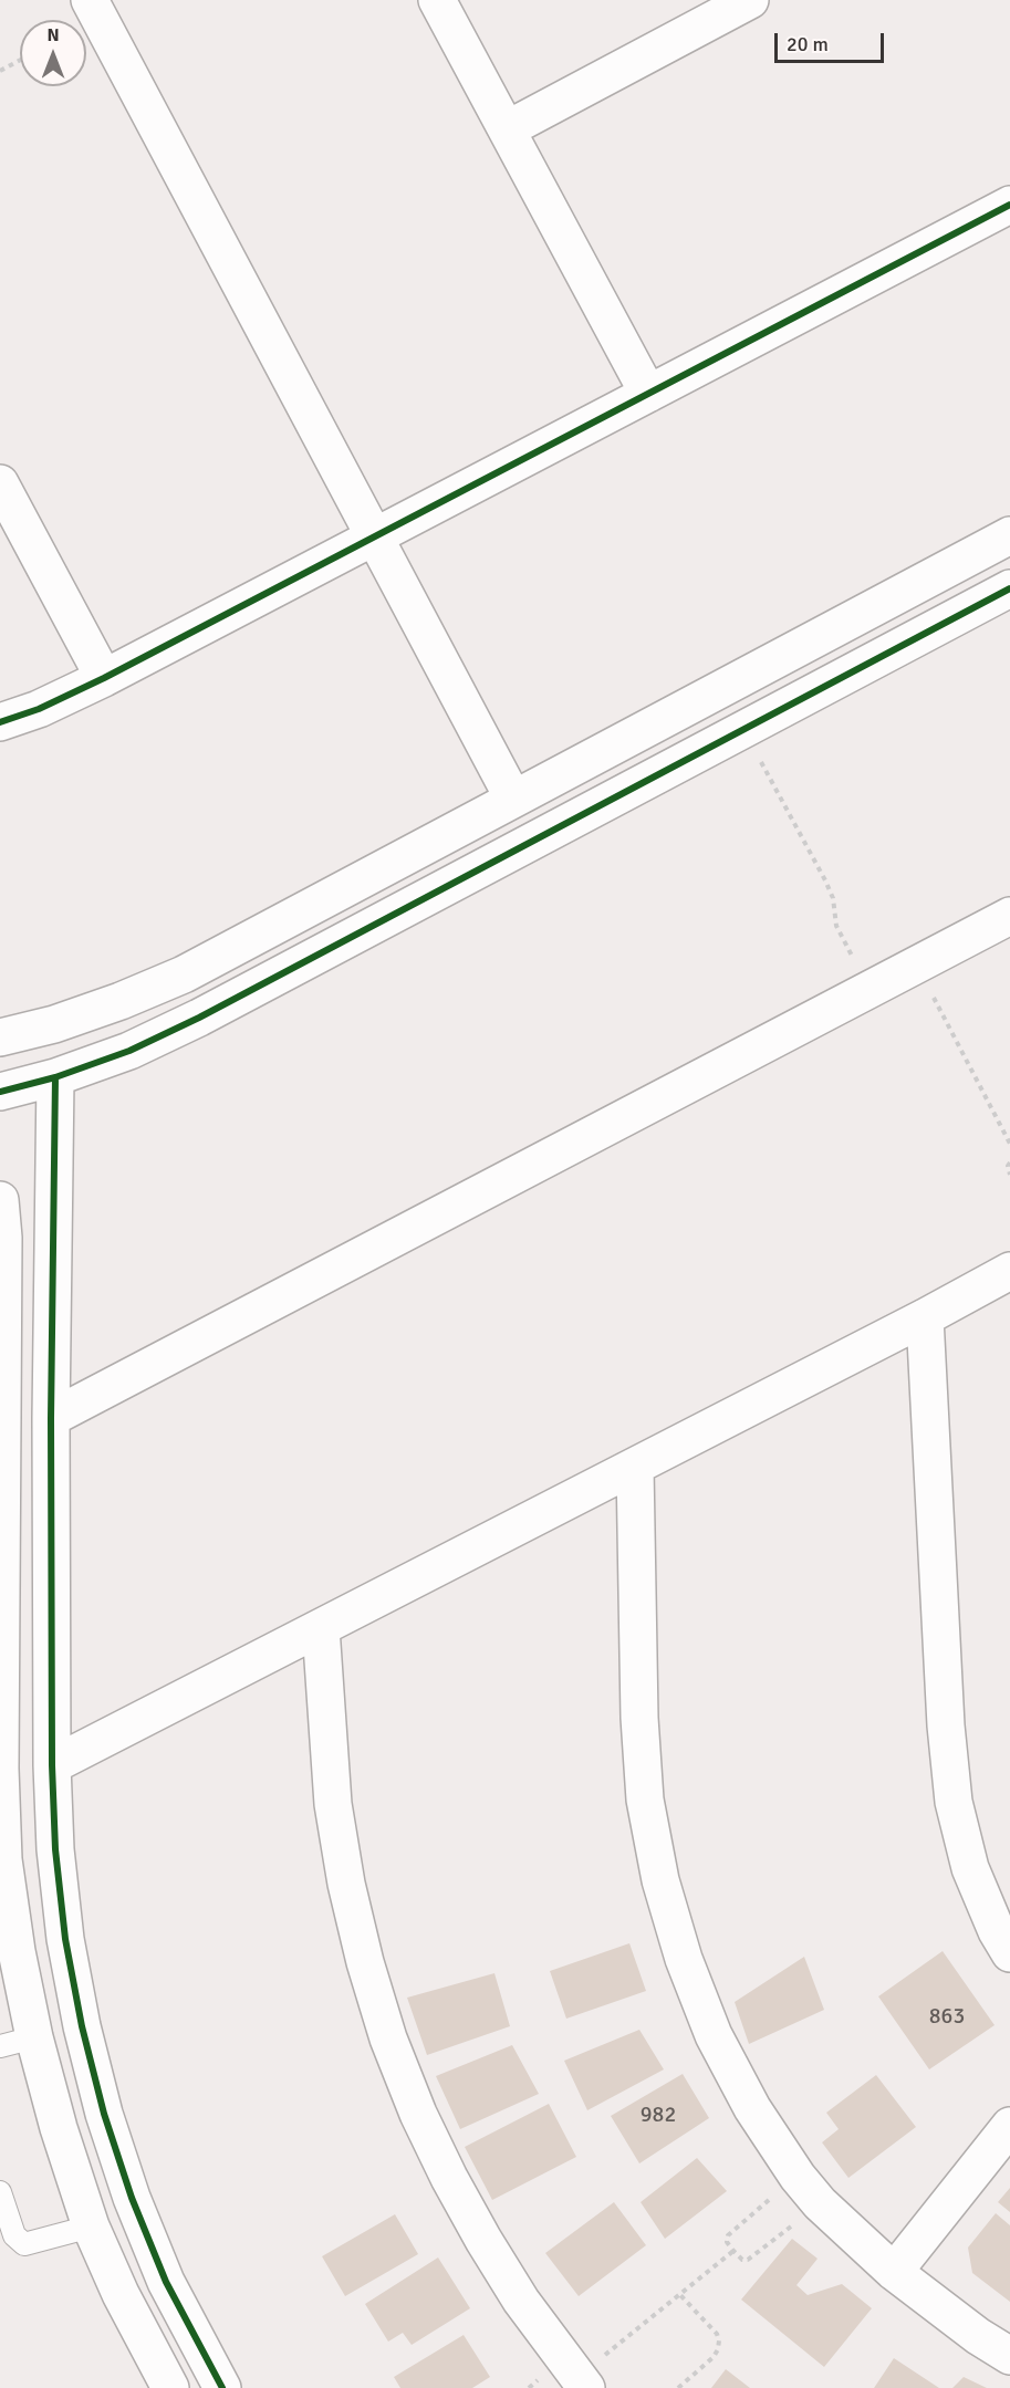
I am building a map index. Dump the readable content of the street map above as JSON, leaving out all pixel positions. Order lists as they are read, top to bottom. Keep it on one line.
{"house_numbers":["863","982"],"scale_bar":"20 m","north":"top"}
